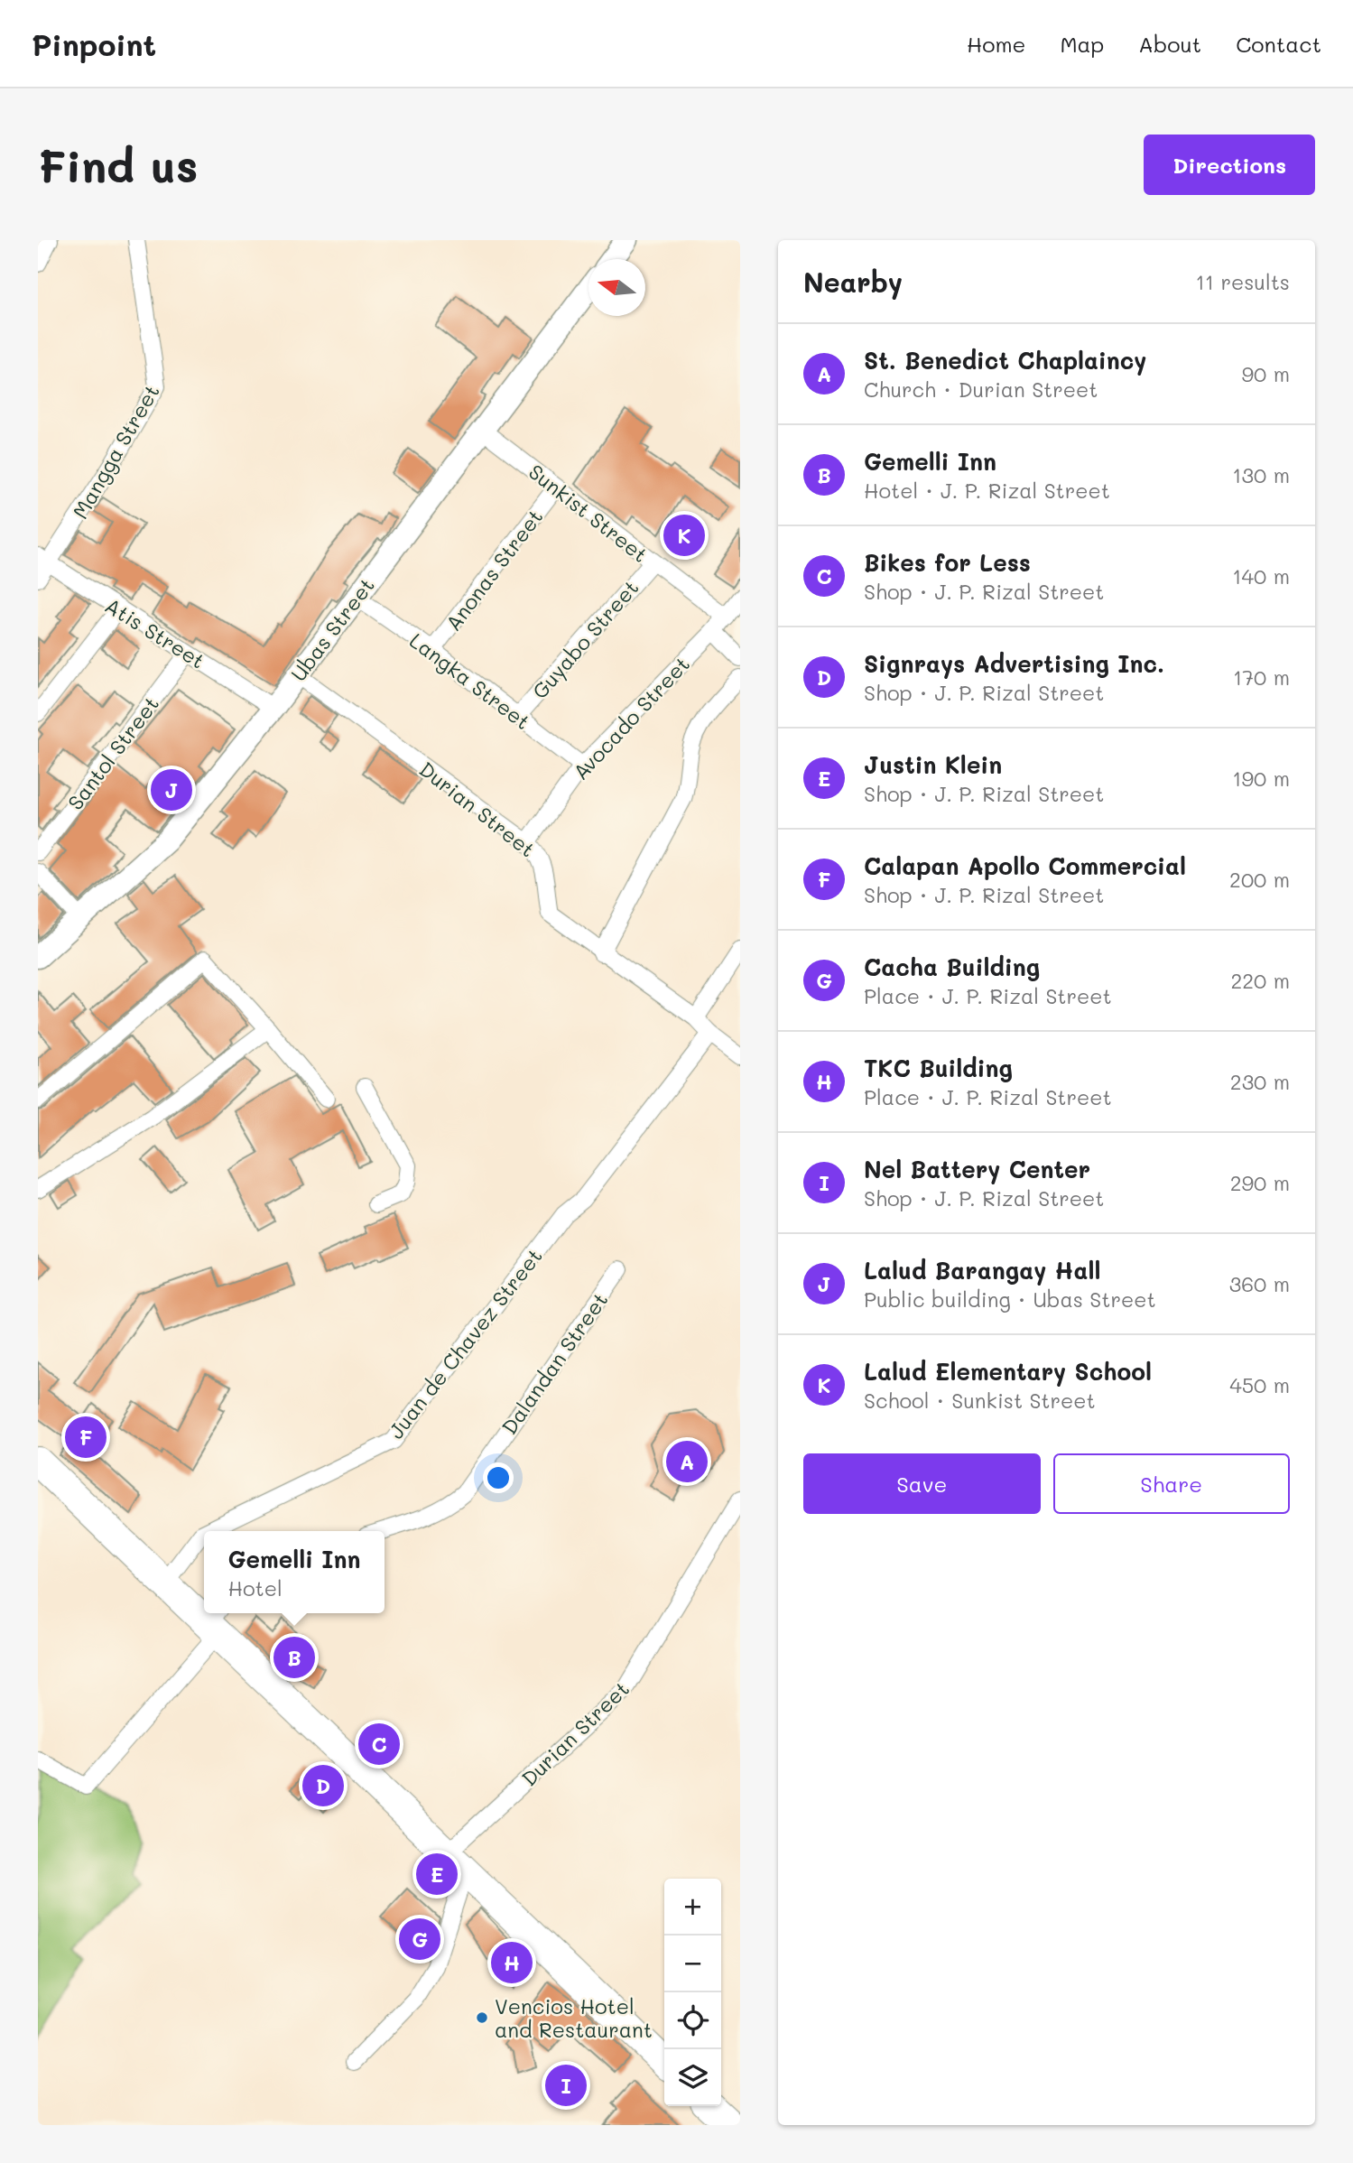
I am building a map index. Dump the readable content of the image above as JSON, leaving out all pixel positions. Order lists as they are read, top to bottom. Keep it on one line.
{"streets":{"street":["Mangga Street","Sunkist Street","Anonas Street","Ubas Street","Atis Street","Guyabo Street","Langka Street","Avocado Street","Santol Street","Durian Street","Juan de Chavez Street","Dalandan Street"]},"crossings":[["Mangga Street","Atis Street"],["Sunkist Street","Anonas Street"],["Sunkist Street","Ubas Street"],["Sunkist Street","Guyabo Street"],["Sunkist Street","Avocado Street"],["Anonas Street","Langka Street"],["Ubas Street","Atis Street"],["Ubas Street","Langka Street"],["Ubas Street","Durian Street"],["Atis Street","Santol Street"],["Guyabo Street","Langka Street"],["Langka Street","Avocado Street"],["Avocado Street","Durian Street"],["Durian Street","Juan de Chavez Street"]],"places":["Vencios Hotel and Restaurant"],"north":"left","page":{"header":"Pinpoint","nav":["Home","Map","About","Contact"],"buttons":["Directions",["Save","Share"]],"title":"Find us","heading":["Nearby","11 results"],"list":[{"mark":"A","name":"St. Benedict Chaplaincy","note":"Church · Durian Street","value":"90 m"},{"mark":"B","name":"Gemelli Inn","note":"Hotel · J. P. Rizal Street","value":"130 m"},{"mark":"C","name":"Bikes for Less","note":"Shop · J. P. Rizal Street","value":"140 m"},{"mark":"D","name":"Signrays Advertising Inc.","note":"Shop · J. P. Rizal Street","value":"170 m"},{"mark":"E","name":"Justin Klein","note":"Shop · J. P. Rizal Street","value":"190 m"},{"mark":"F","name":"Calapan Apollo Commercial","note":"Shop · J. P. Rizal Street","value":"200 m"},{"mark":"G","name":"Cacha Building","note":"Place · J. P. Rizal Street","value":"220 m"},{"mark":"H","name":"TKC Building","note":"Place · J. P. Rizal Street","value":"230 m"},{"mark":"I","name":"Nel Battery Center","note":"Shop · J. P. Rizal Street","value":"290 m"},{"mark":"J","name":"Lalud Barangay Hall","note":"Public building · Ubas Street","value":"360 m"},{"mark":"K","name":"Lalud Elementary School","note":"School · Sunkist Street","value":"450 m"}],"pins":["K","J","F","A","B","C","D","E","G","H","I"],"popup":["Gemelli Inn","Hotel"],"map_buttons":["+","−"]}}
